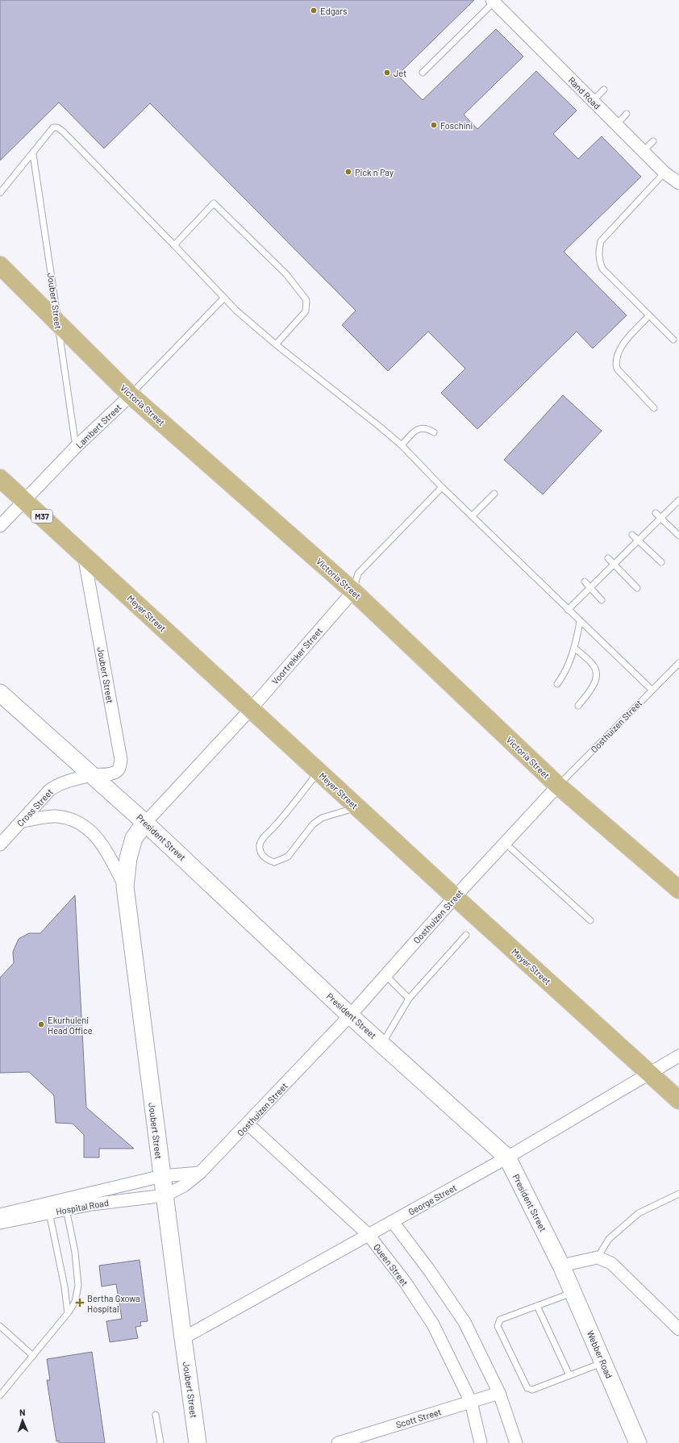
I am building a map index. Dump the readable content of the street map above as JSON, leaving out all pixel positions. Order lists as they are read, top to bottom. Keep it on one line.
{"streets":{"main road":["Victoria Street","M37","Meyer Street"],"street":["Rand Road","Joubert Street","Lambert Street","Voortrekker Street","Oosthuizen Street","Cross Street","President Street","George Street","Hospital Road","Queen Street","Webber Road","Scott Street"]},"crossings":[["Joubert Street","Victoria Street"],["Joubert Street","Lambert Street"],["Joubert Street","Meyer Street"],["Joubert Street","Voortrekker Street"],["Joubert Street","Oosthuizen Street"],["Joubert Street","Cross Street"],["Joubert Street","President Street"],["Joubert Street","George Street"],["Joubert Street","Hospital Road"],["Victoria Street","Lambert Street"],["Victoria Street","Voortrekker Street"],["Victoria Street","Oosthuizen Street"],["Lambert Street","Meyer Street"],["Meyer Street","Voortrekker Street"],["Meyer Street","Oosthuizen Street"],["Meyer Street","George Street"],["Voortrekker Street","President Street"],["Oosthuizen Street","President Street"],["Oosthuizen Street","Hospital Road"],["Oosthuizen Street","Queen Street"],["Cross Street","President Street"],["President Street","George Street"],["President Street","Webber Road"],["George Street","Queen Street"],["Queen Street","Scott Street"]],"places":{"other":["Edgars","Jet","Foschini","Pick n Pay","Ekurhuleni Head Office"],"health":["Bertha Gxowa Hospital"]},"north":"top"}
